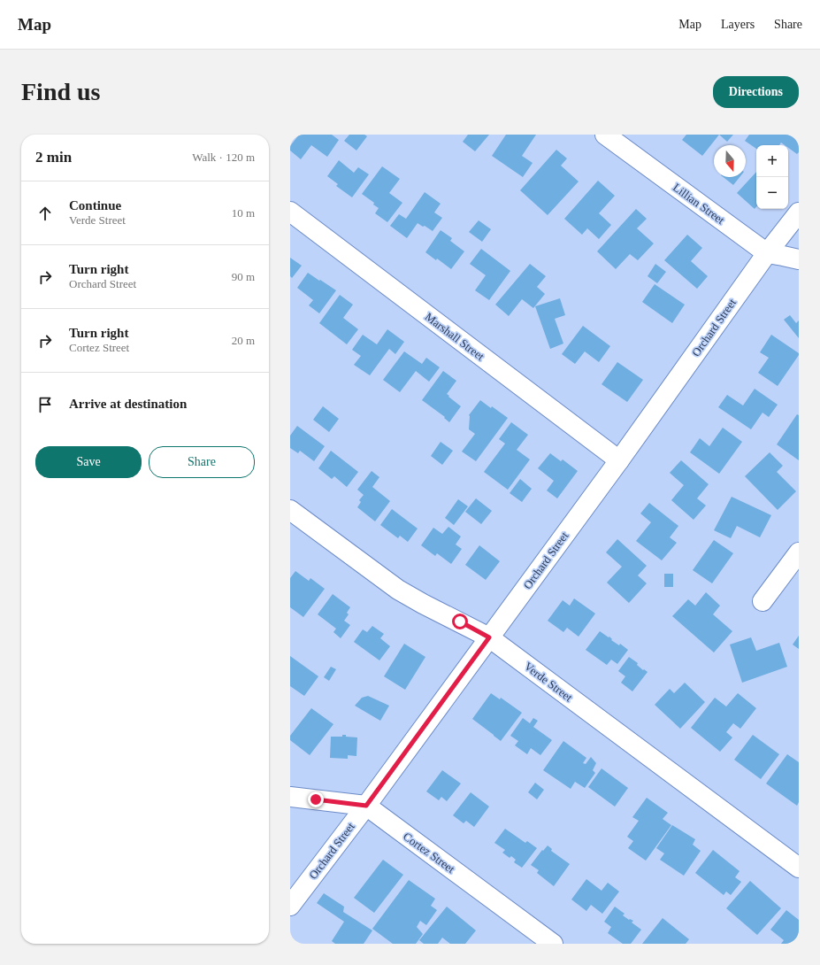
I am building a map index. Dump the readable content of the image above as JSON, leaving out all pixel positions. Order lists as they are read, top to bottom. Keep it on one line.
{"streets":{"street":["Lillian Street","Orchard Street","Marshall Street","Verde Street","Cortez Street"]},"crossings":[["Lillian Street","Orchard Street"],["Orchard Street","Marshall Street"],["Orchard Street","Verde Street"],["Orchard Street","Cortez Street"]],"north":"bottom","page":{"header":"Map","nav":["Map","Layers","Share"],"buttons":["Directions",["Save","Share"]],"title":"Find us","heading":["2 min","Walk · 120 m"],"map_buttons":["+","−"],"list":[["Continue","Verde Street","10 m"],["Turn right","Orchard Street","90 m"],["Turn right","Cortez Street","20 m"],"Arrive at destination"]}}
